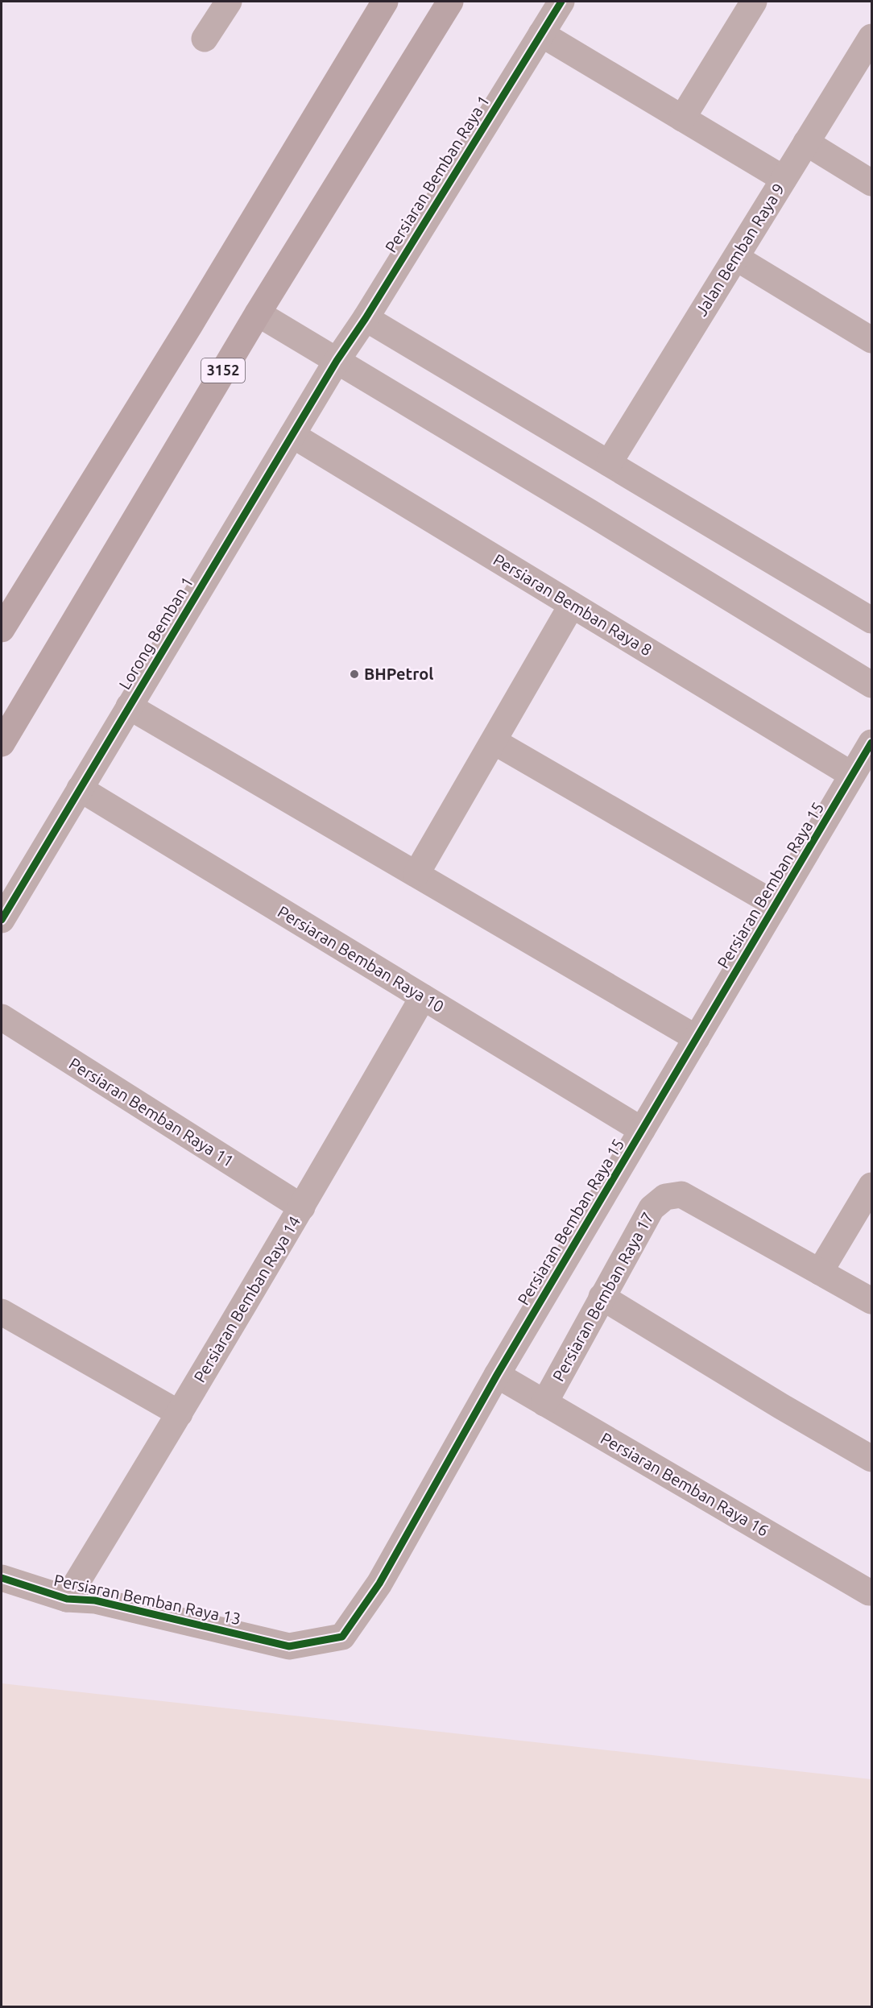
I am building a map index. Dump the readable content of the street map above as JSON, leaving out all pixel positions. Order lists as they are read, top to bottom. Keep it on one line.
{"streets":{"main road":["3152"],"street":["Persiaran Bemban Raya 1","Jalan Bemban Raya 9","Persiaran Bemban Raya 8","Lorong Bemban 1","Persiaran Bemban Raya 15","Persiaran Bemban Raya 10","Persiaran Bemban Raya 11","Persiaran Bemban Raya 17","Persiaran Bemban Raya 14","Persiaran Bemban Raya 16","Persiaran Bemban Raya 13"]},"crossings":[["Persiaran Bemban Raya 1","Lorong Bemban 1"],["Persiaran Bemban Raya 8","Lorong Bemban 1"],["Persiaran Bemban Raya 8","Persiaran Bemban Raya 15"],["Lorong Bemban 1","Persiaran Bemban Raya 10"],["Persiaran Bemban Raya 15","Persiaran Bemban Raya 10"],["Persiaran Bemban Raya 15","Persiaran Bemban Raya 16"],["Persiaran Bemban Raya 15","Persiaran Bemban Raya 13"],["Persiaran Bemban Raya 10","Persiaran Bemban Raya 14"],["Persiaran Bemban Raya 11","Persiaran Bemban Raya 14"],["Persiaran Bemban Raya 17","Persiaran Bemban Raya 16"],["Persiaran Bemban Raya 14","Persiaran Bemban Raya 13"]],"places":["BHPetrol"]}
